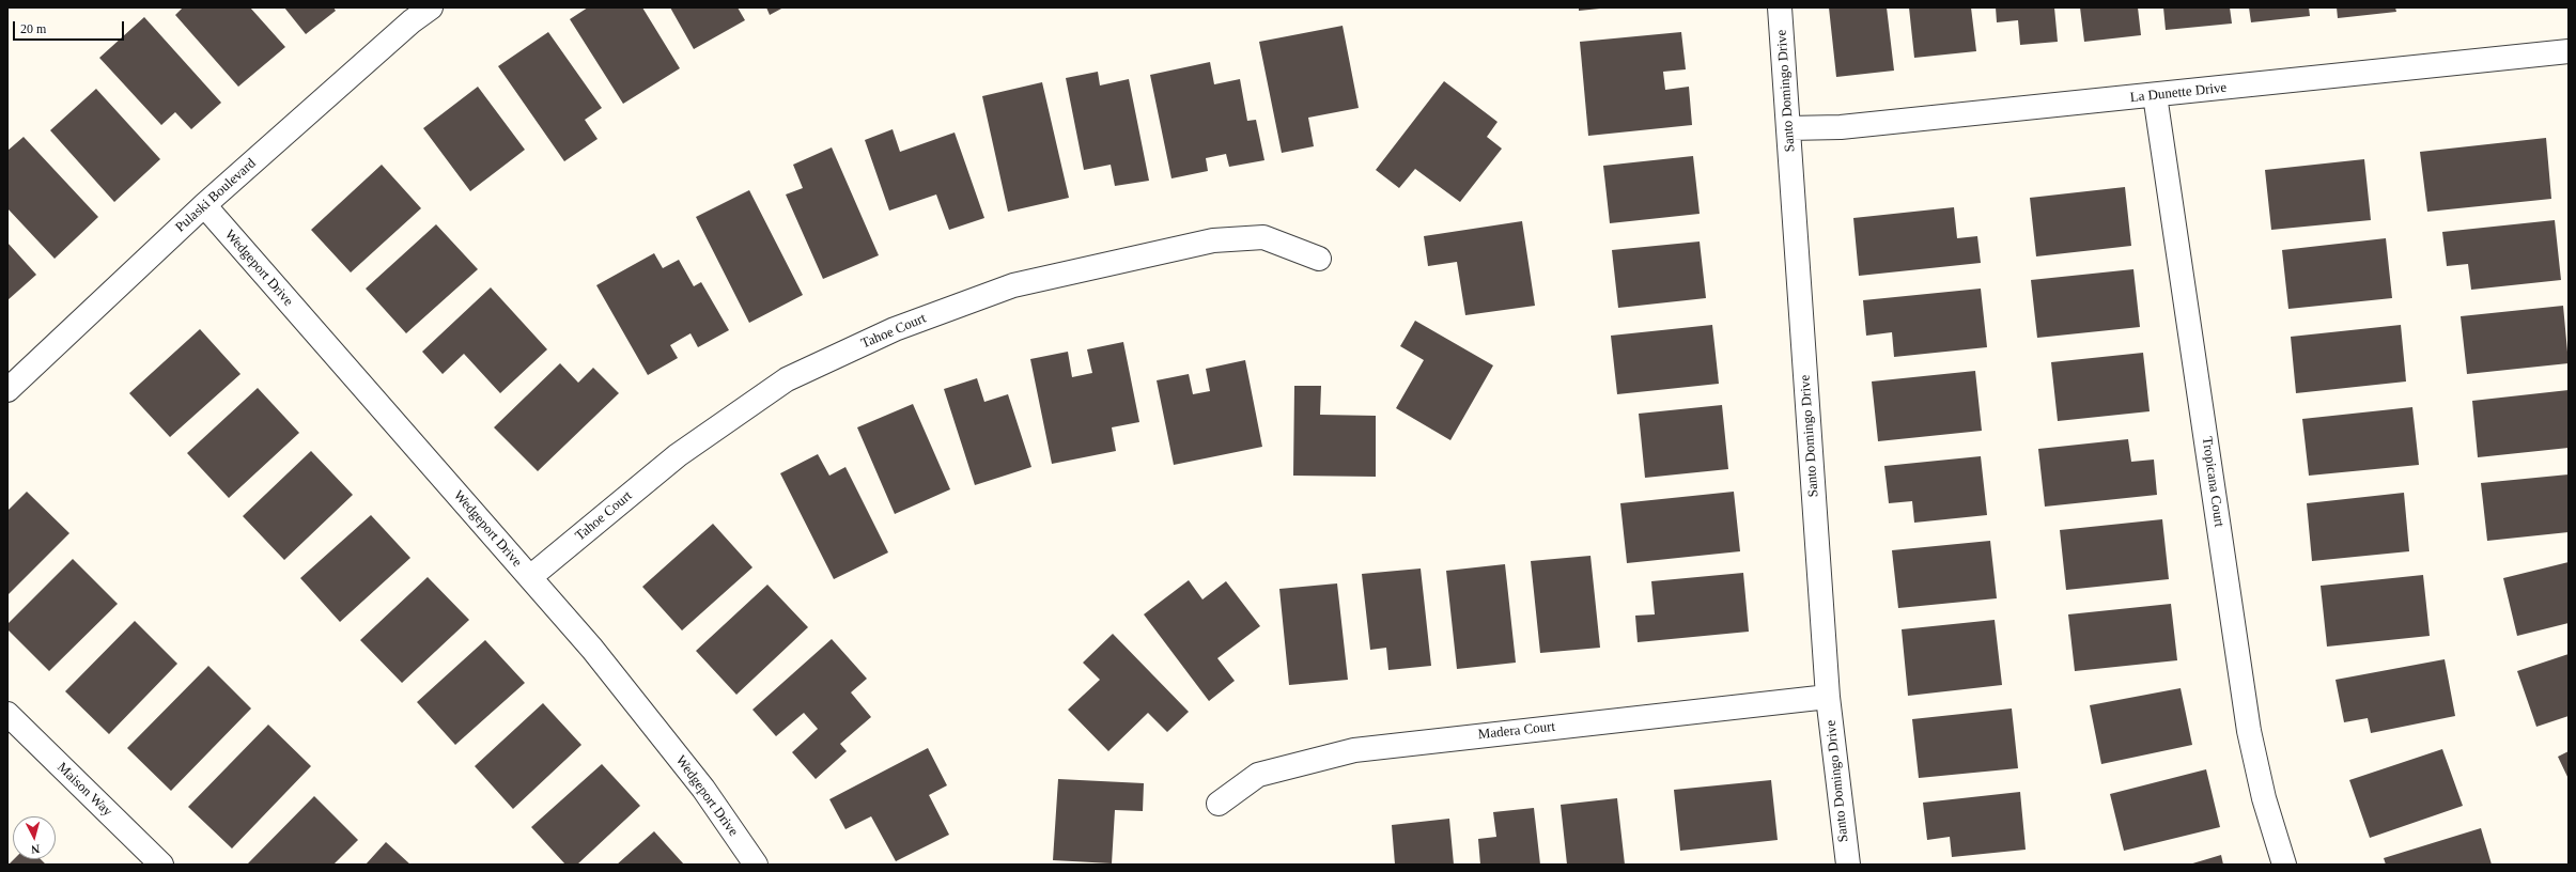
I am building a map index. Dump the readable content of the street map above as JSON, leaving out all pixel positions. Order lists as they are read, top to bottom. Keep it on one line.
{"streets":{"street":["Santo Domingo Drive","La Dunette Drive","Pulaski Boulevard","Wedgeport Drive","Tahoe Court","Tropicana Court","Madera Court","Maison Way"]},"crossings":[["Santo Domingo Drive","La Dunette Drive"],["Santo Domingo Drive","Madera Court"],["La Dunette Drive","Tropicana Court"],["Pulaski Boulevard","Wedgeport Drive"],["Wedgeport Drive","Tahoe Court"]],"scale_bar":"20 m","north":"bottom"}
